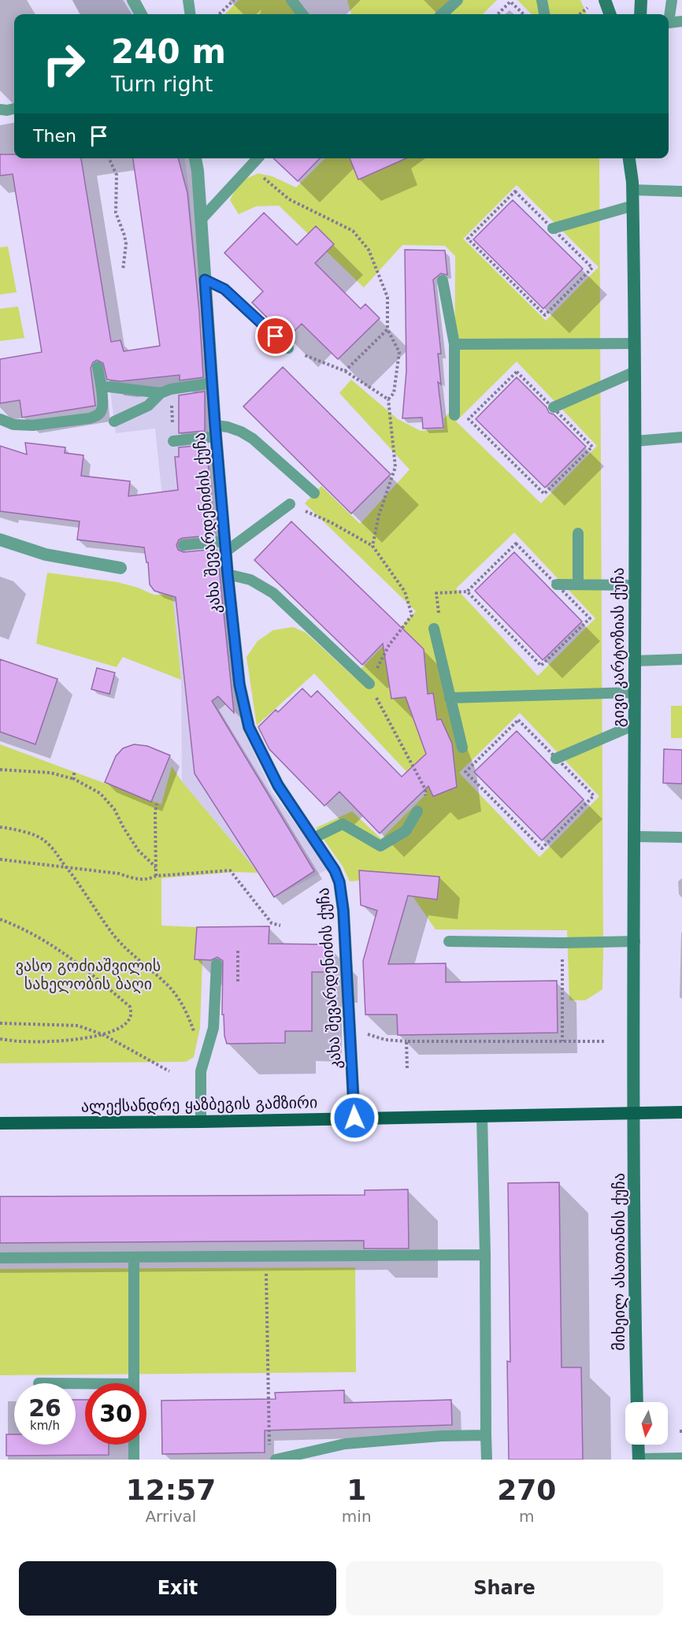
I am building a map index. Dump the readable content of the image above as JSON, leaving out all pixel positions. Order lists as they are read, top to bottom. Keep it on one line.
{"streets":{"main road":["გივი კარტოზიას ქუჩა","ალექსანდრე ყაზბეგის გამზირი","მიხეილ ასათიანის ქუჩა"],"street":["კახა შევარდენიძის ქუჩა"]},"crossings":[["კახა შევარდენიძის ქუჩა","ალექსანდრე ყაზბეგის გამზირი"],["გივი კარტოზიას ქუჩა","ალექსანდრე ყაზბეგის გამზირი"],["გივი კარტოზიას ქუჩა","მიხეილ ასათიანის ქუჩა"],["ალექსანდრე ყაზბეგის გამზირი","მიხეილ ასათიანის ქუჩა"]],"parks":["ვასო გოძიაშვილის სახელობის ბაღი"],"north":"bottom","page":{"turn":["240 m","Turn right"],"then":"Then","speed":"26 km/h","limit":"30","eta":["12:57","Arrival","1","min","270","m"],"buttons":["Exit","Share"]}}
